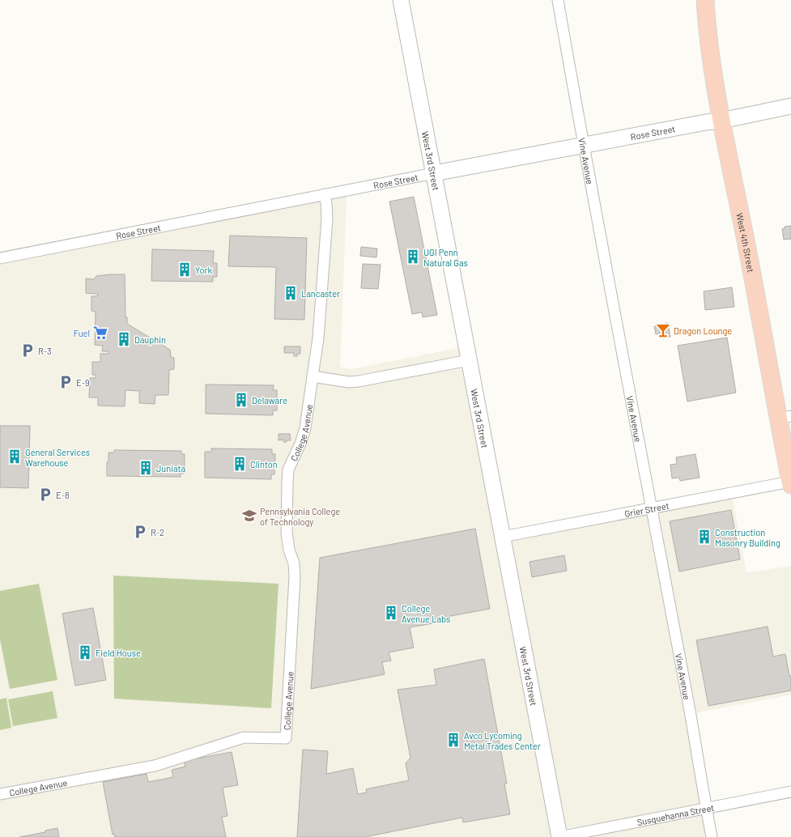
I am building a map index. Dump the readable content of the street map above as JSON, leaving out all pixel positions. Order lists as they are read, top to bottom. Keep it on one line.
{"streets":{"main road":["Rose Street","West 3rd Street","West 4th Street"],"street":["Vine Avenue","College Avenue","Grier Street","Susquehanna Street"]},"crossings":[["Rose Street","West 3rd Street"],["Rose Street","Vine Avenue"],["Rose Street","West 4th Street"],["Rose Street","College Avenue"],["West 3rd Street","Grier Street"],["West 3rd Street","Susquehanna Street"],["Vine Avenue","Grier Street"],["Vine Avenue","Susquehanna Street"],["West 4th Street","Grier Street"]],"places":{"building":["UGI Penn Natural Gas","York","Lancaster","Dauphin","Delaware","General Services Warehouse","Clinton","Juniata","Construction Masonry Building","College Avenue Labs","Field House","Avco Lycoming Metal Trades Center"],"bar":["Dragon Lounge"],"supermarket":["Fuel"],"parking":["R-3","E-9","E-8","R-2"],"school or university":["Pennsylvania College of Technology"]}}
